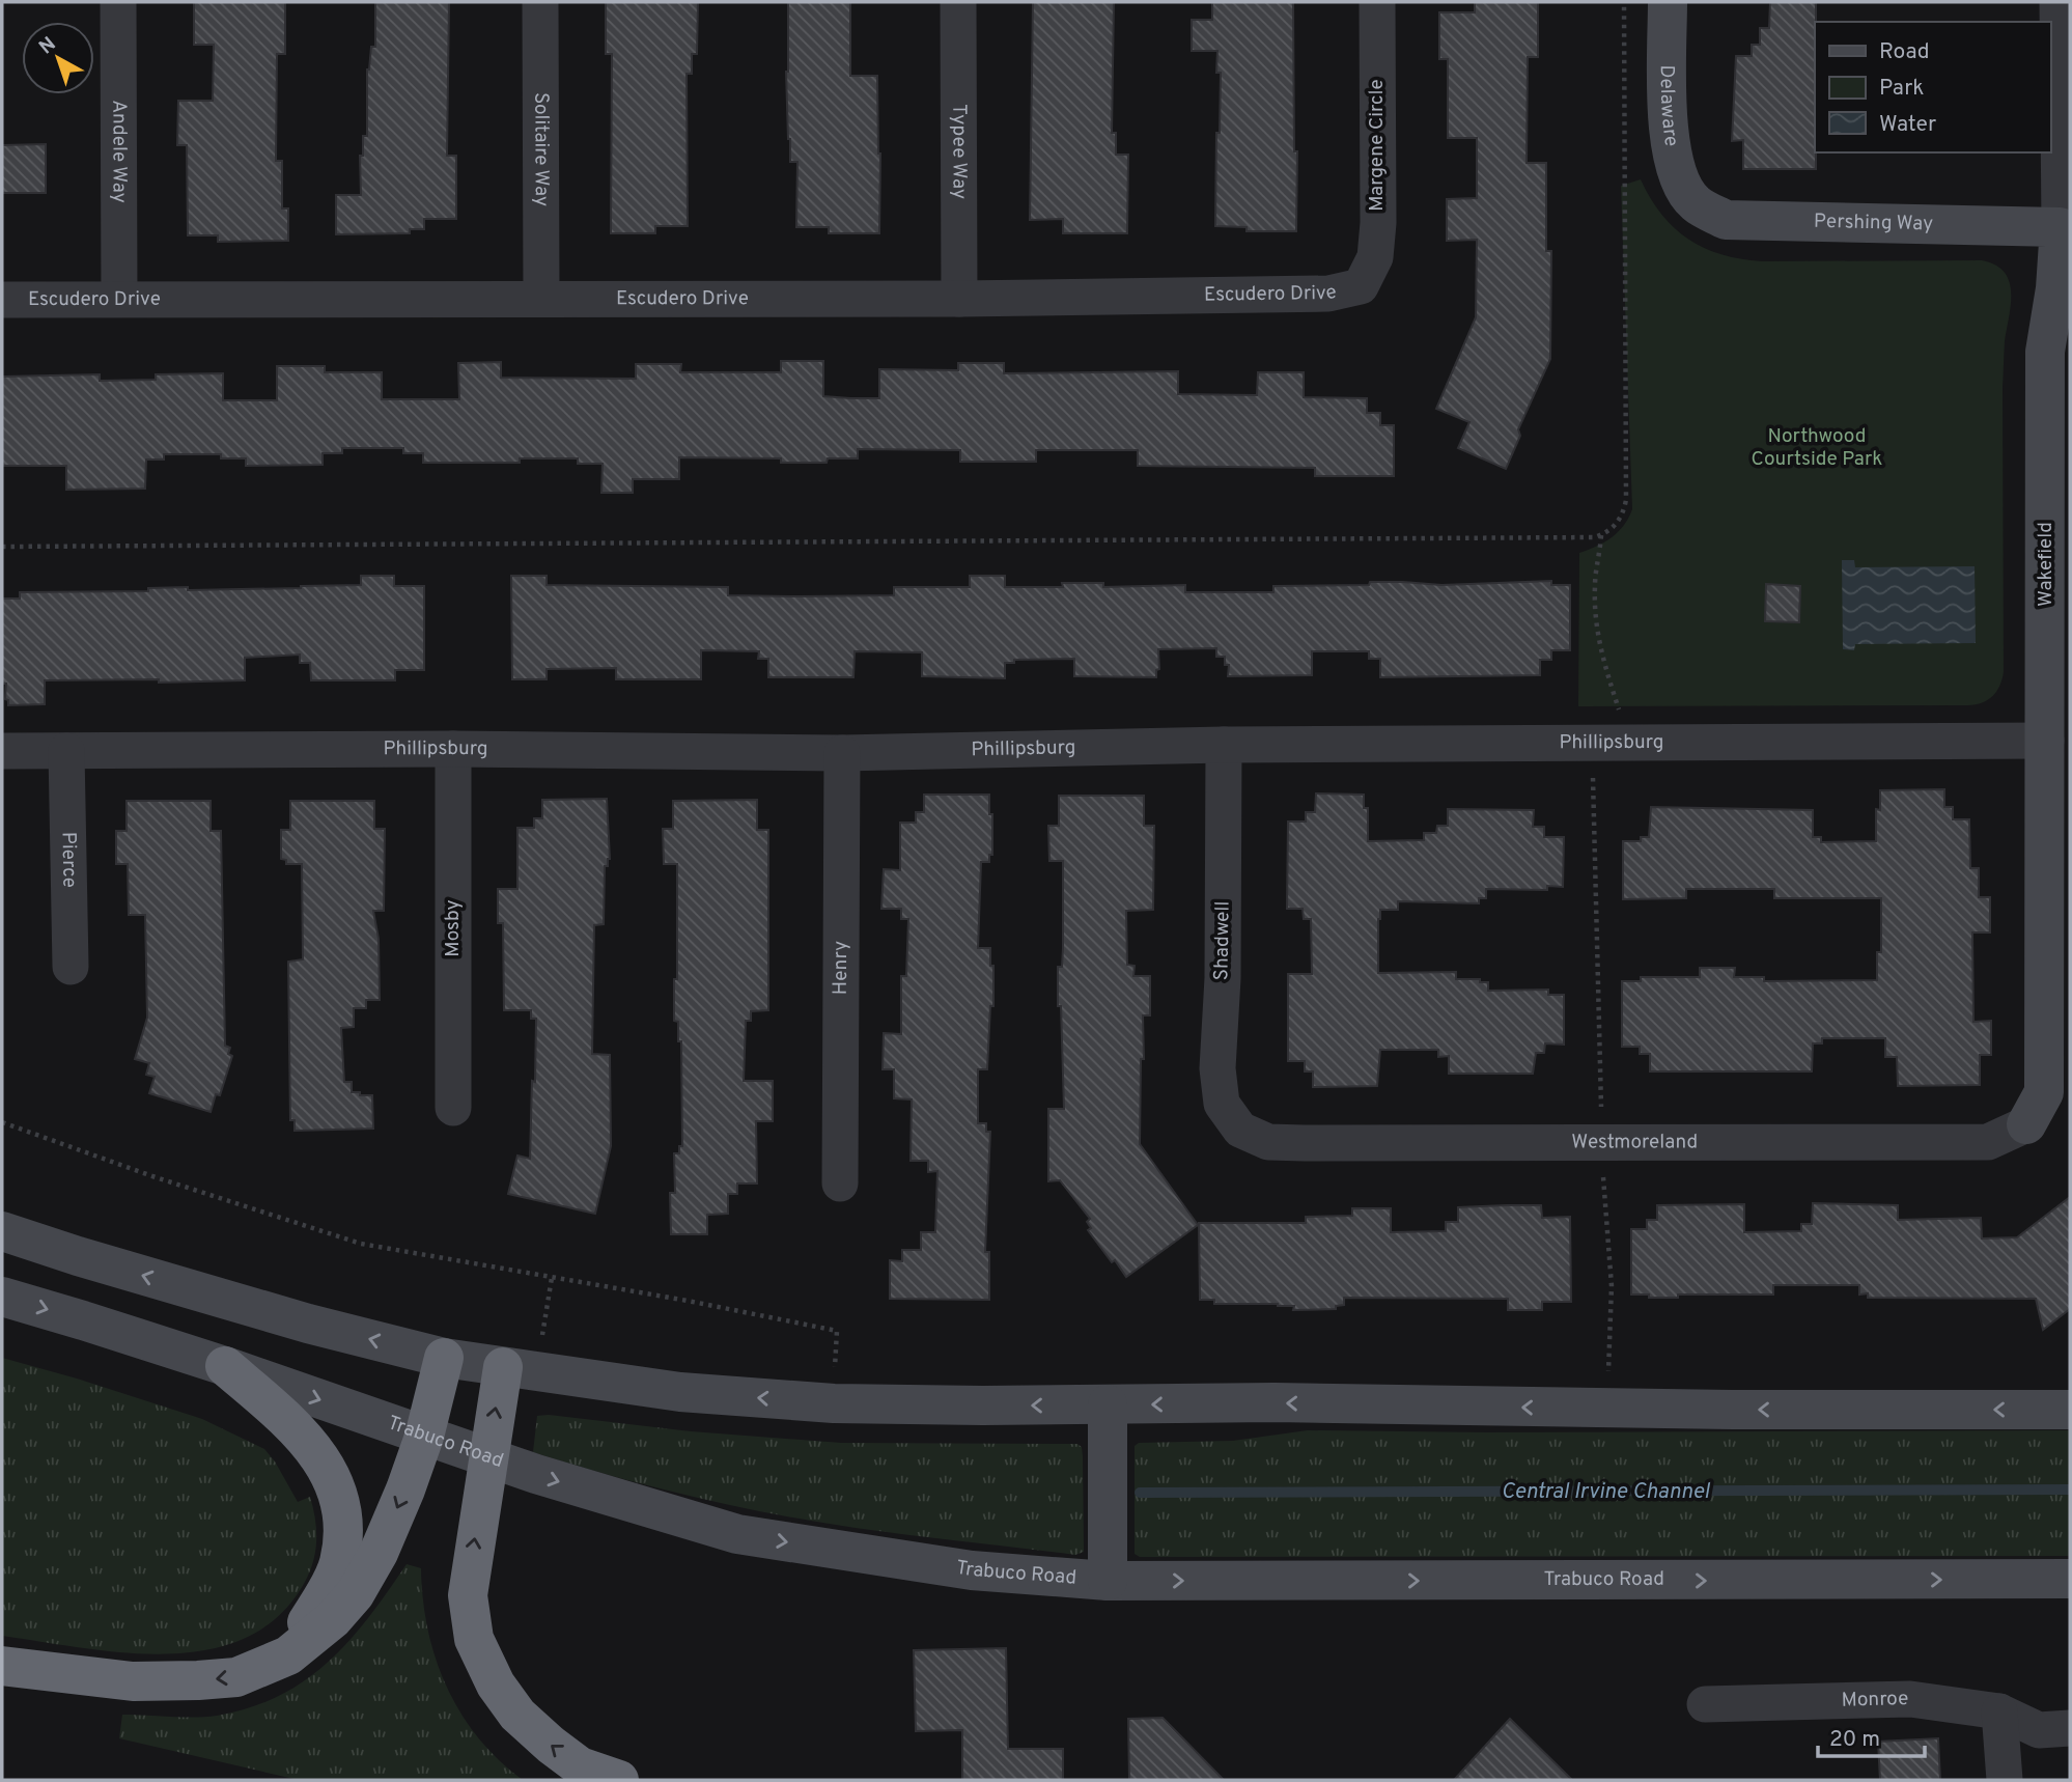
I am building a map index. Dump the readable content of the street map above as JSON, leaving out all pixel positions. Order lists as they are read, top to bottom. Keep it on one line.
{"streets":{"main road":["Delaware","Pershing Way","Wakefield","Trabuco Road"],"street":["Margene Circle","Andele Way","Solitaire Way","Typee Way","Escudero Drive","Phillipsburg","Pierce","Mosby","Shadwell","Henry","Westmoreland","Monroe"]},"crossings":[["Delaware","Pershing Way"],["Margene Circle","Escudero Drive"],["Andele Way","Escudero Drive"],["Solitaire Way","Escudero Drive"],["Typee Way","Escudero Drive"],["Pershing Way","Wakefield"],["Wakefield","Phillipsburg"],["Wakefield","Westmoreland"],["Phillipsburg","Pierce"],["Phillipsburg","Mosby"],["Phillipsburg","Shadwell"],["Phillipsburg","Henry"],["Shadwell","Westmoreland"]],"water":["Central Irvine Channel"],"parks":["Northwood Courtside Park"],"legend":["Road","Park","Water"],"scale_bar":"20 m","north":"top left"}
